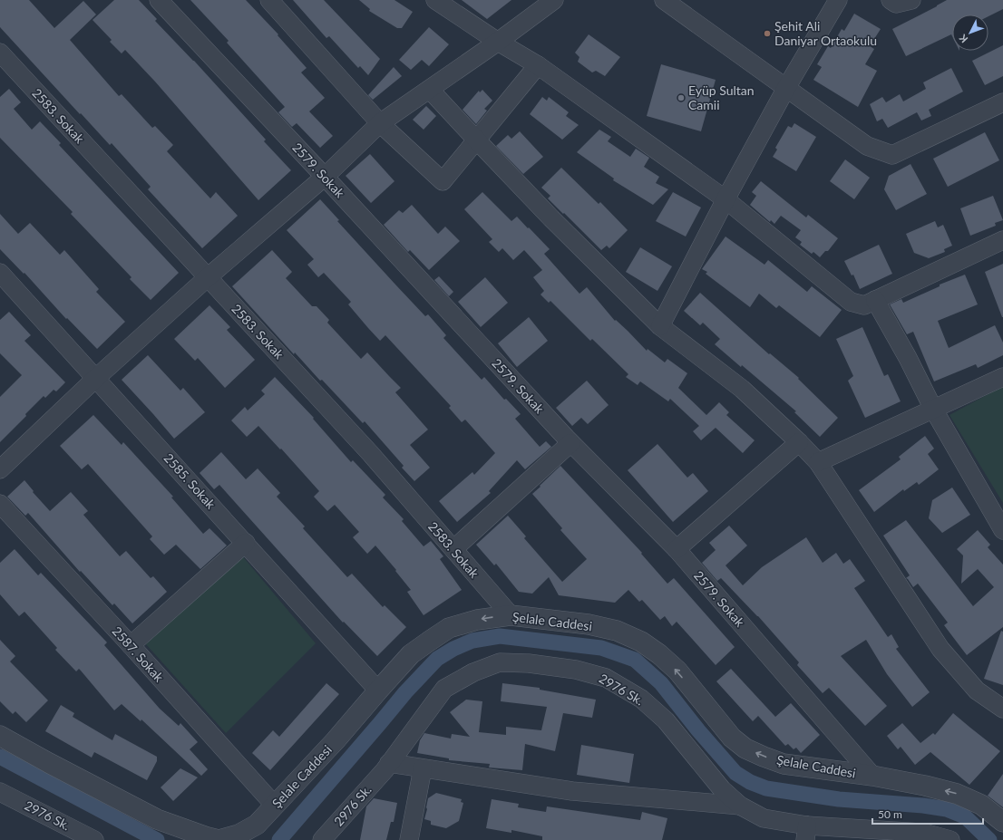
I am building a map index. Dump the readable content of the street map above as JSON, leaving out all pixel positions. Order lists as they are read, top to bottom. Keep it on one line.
{"streets":{"street":["2583. Sokak","2579. Sokak","2585. Sokak","Şelale Caddesi","2587. Sokak","2976 Sk."]},"crossings":[["2583. Sokak","Şelale Caddesi"],["2579. Sokak","Şelale Caddesi"],["2585. Sokak","Şelale Caddesi"],["Şelale Caddesi","2587. Sokak"]],"places":["Şehit Ali Daniyar Ortaokulu","Eyüp Sultan Camii"],"scale_bar":"50 m","north":"bottom left"}
